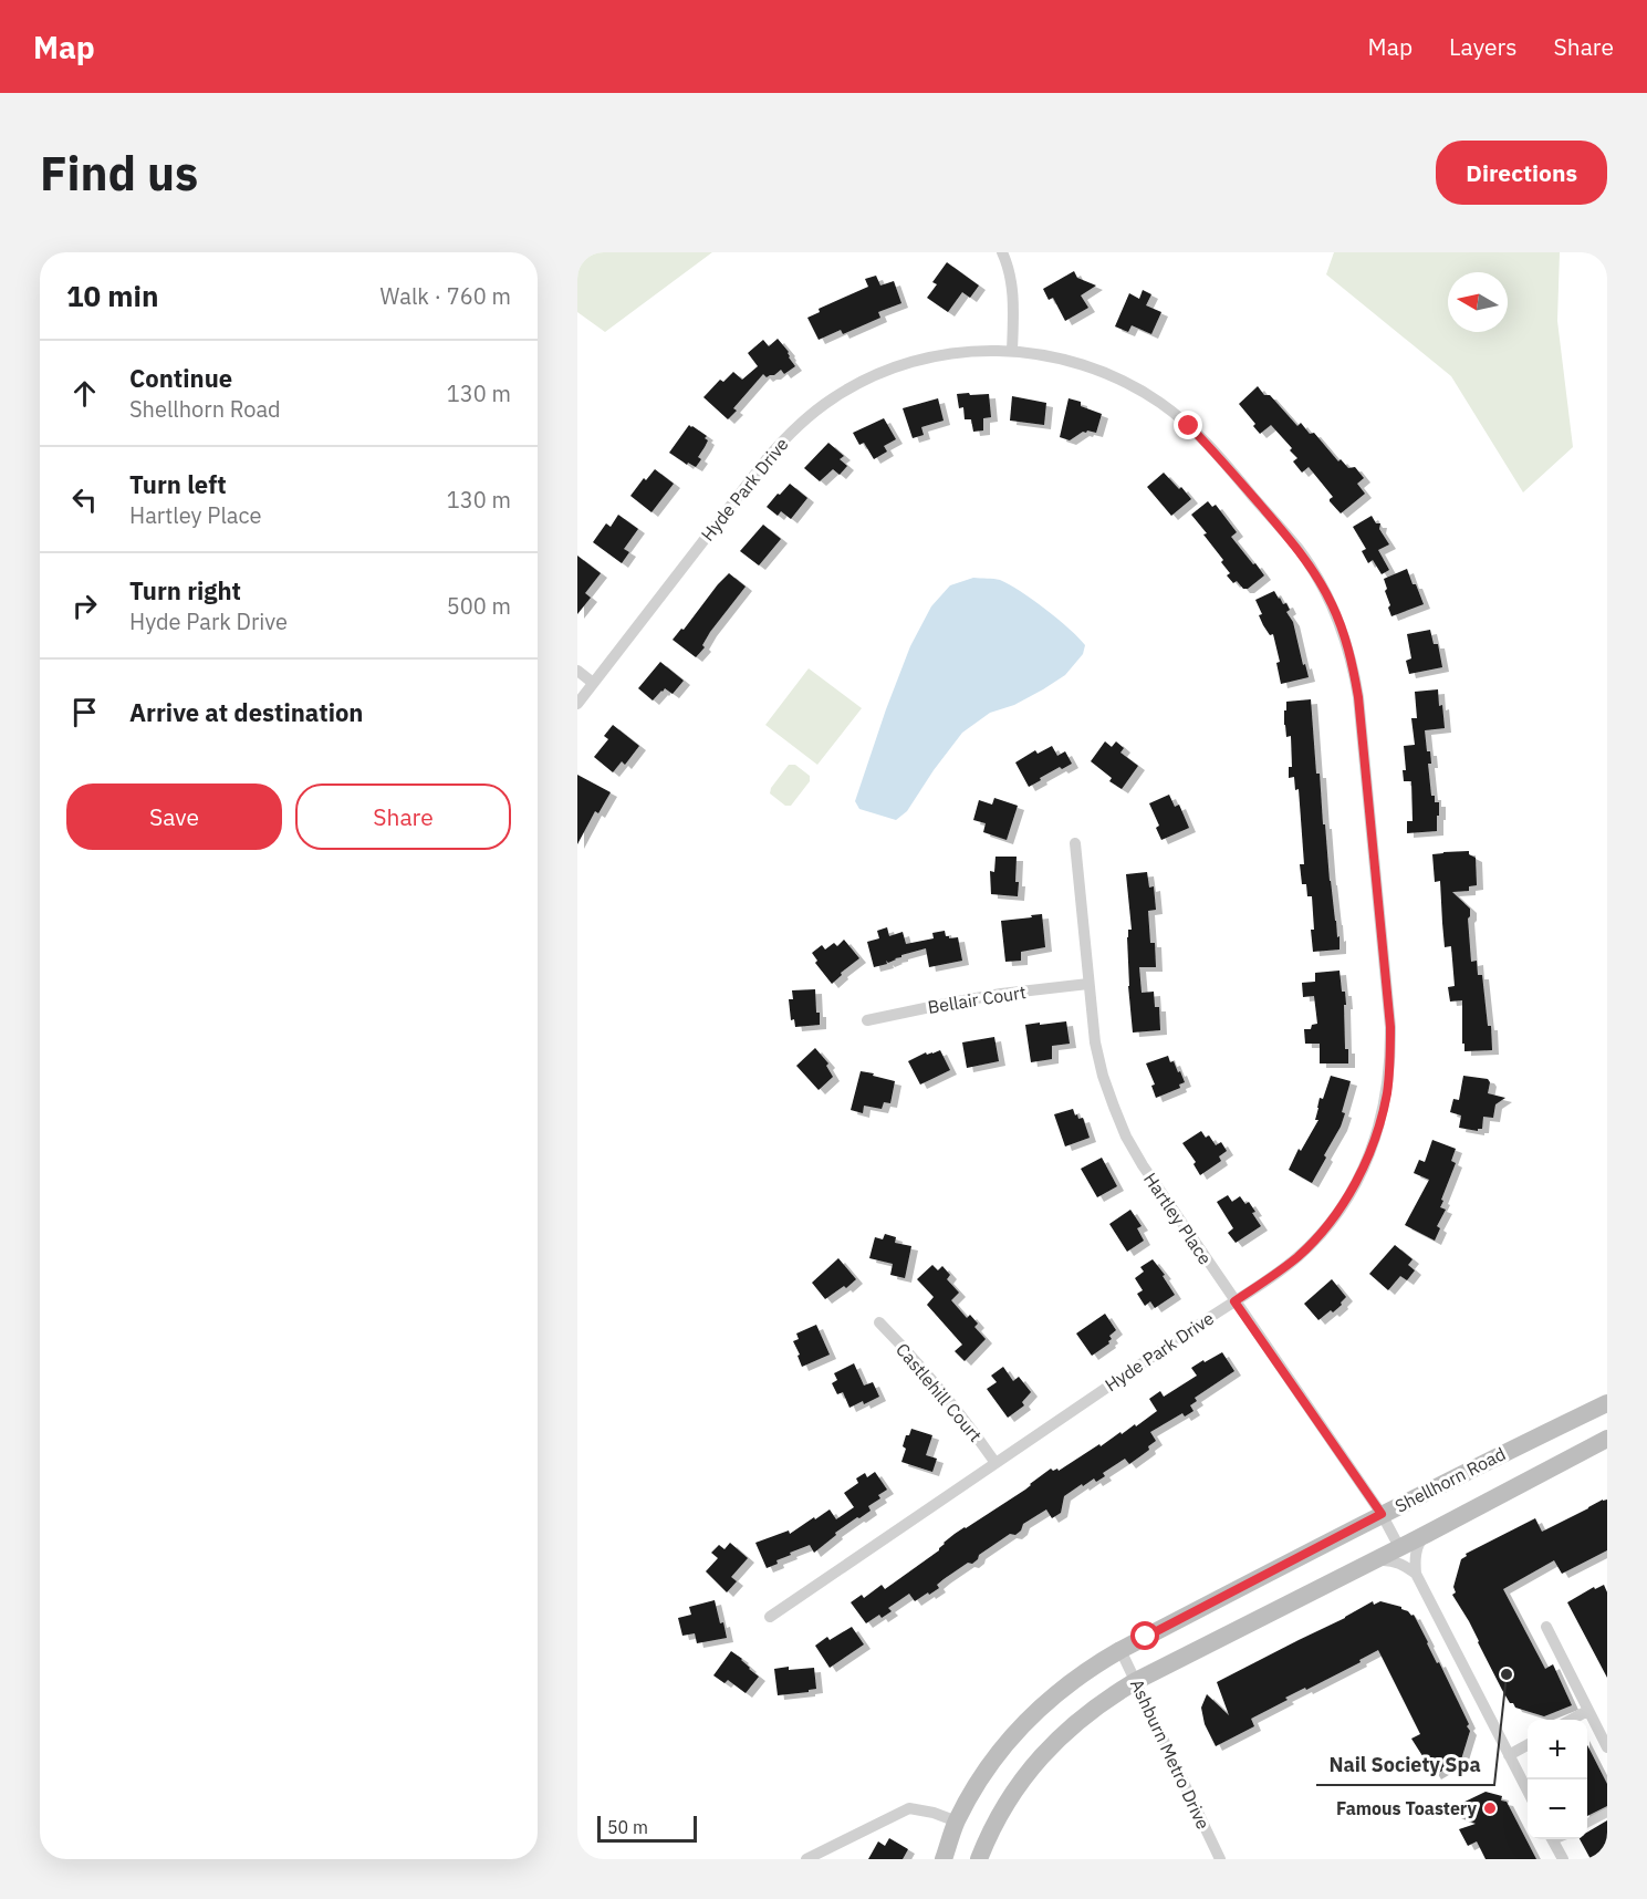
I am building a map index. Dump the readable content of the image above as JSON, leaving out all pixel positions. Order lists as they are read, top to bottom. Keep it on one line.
{"streets":{"main road":["Shellhorn Road"],"street":["Hyde Park Drive","Bellair Court","Hartley Place","Castlehill Court","Ashburn Metro Drive"]},"crossings":[["Hyde Park Drive","Hartley Place"],["Hyde Park Drive","Castlehill Court"],["Bellair Court","Hartley Place"],["Hartley Place","Shellhorn Road"],["Shellhorn Road","Ashburn Metro Drive"]],"places":["Nail Society Spa","Famous Toastery"],"scale_bar":"50 m","north":"left","page":{"header":"Map","nav":["Map","Layers","Share"],"buttons":["Directions",["Save","Share"]],"title":"Find us","heading":["10 min","Walk · 760 m"],"list":[["Continue","Shellhorn Road","130 m"],["Turn left","Hartley Place","130 m"],["Turn right","Hyde Park Drive","500 m"],"Arrive at destination"],"map_buttons":["+","−"],"scale":"50 m"}}
